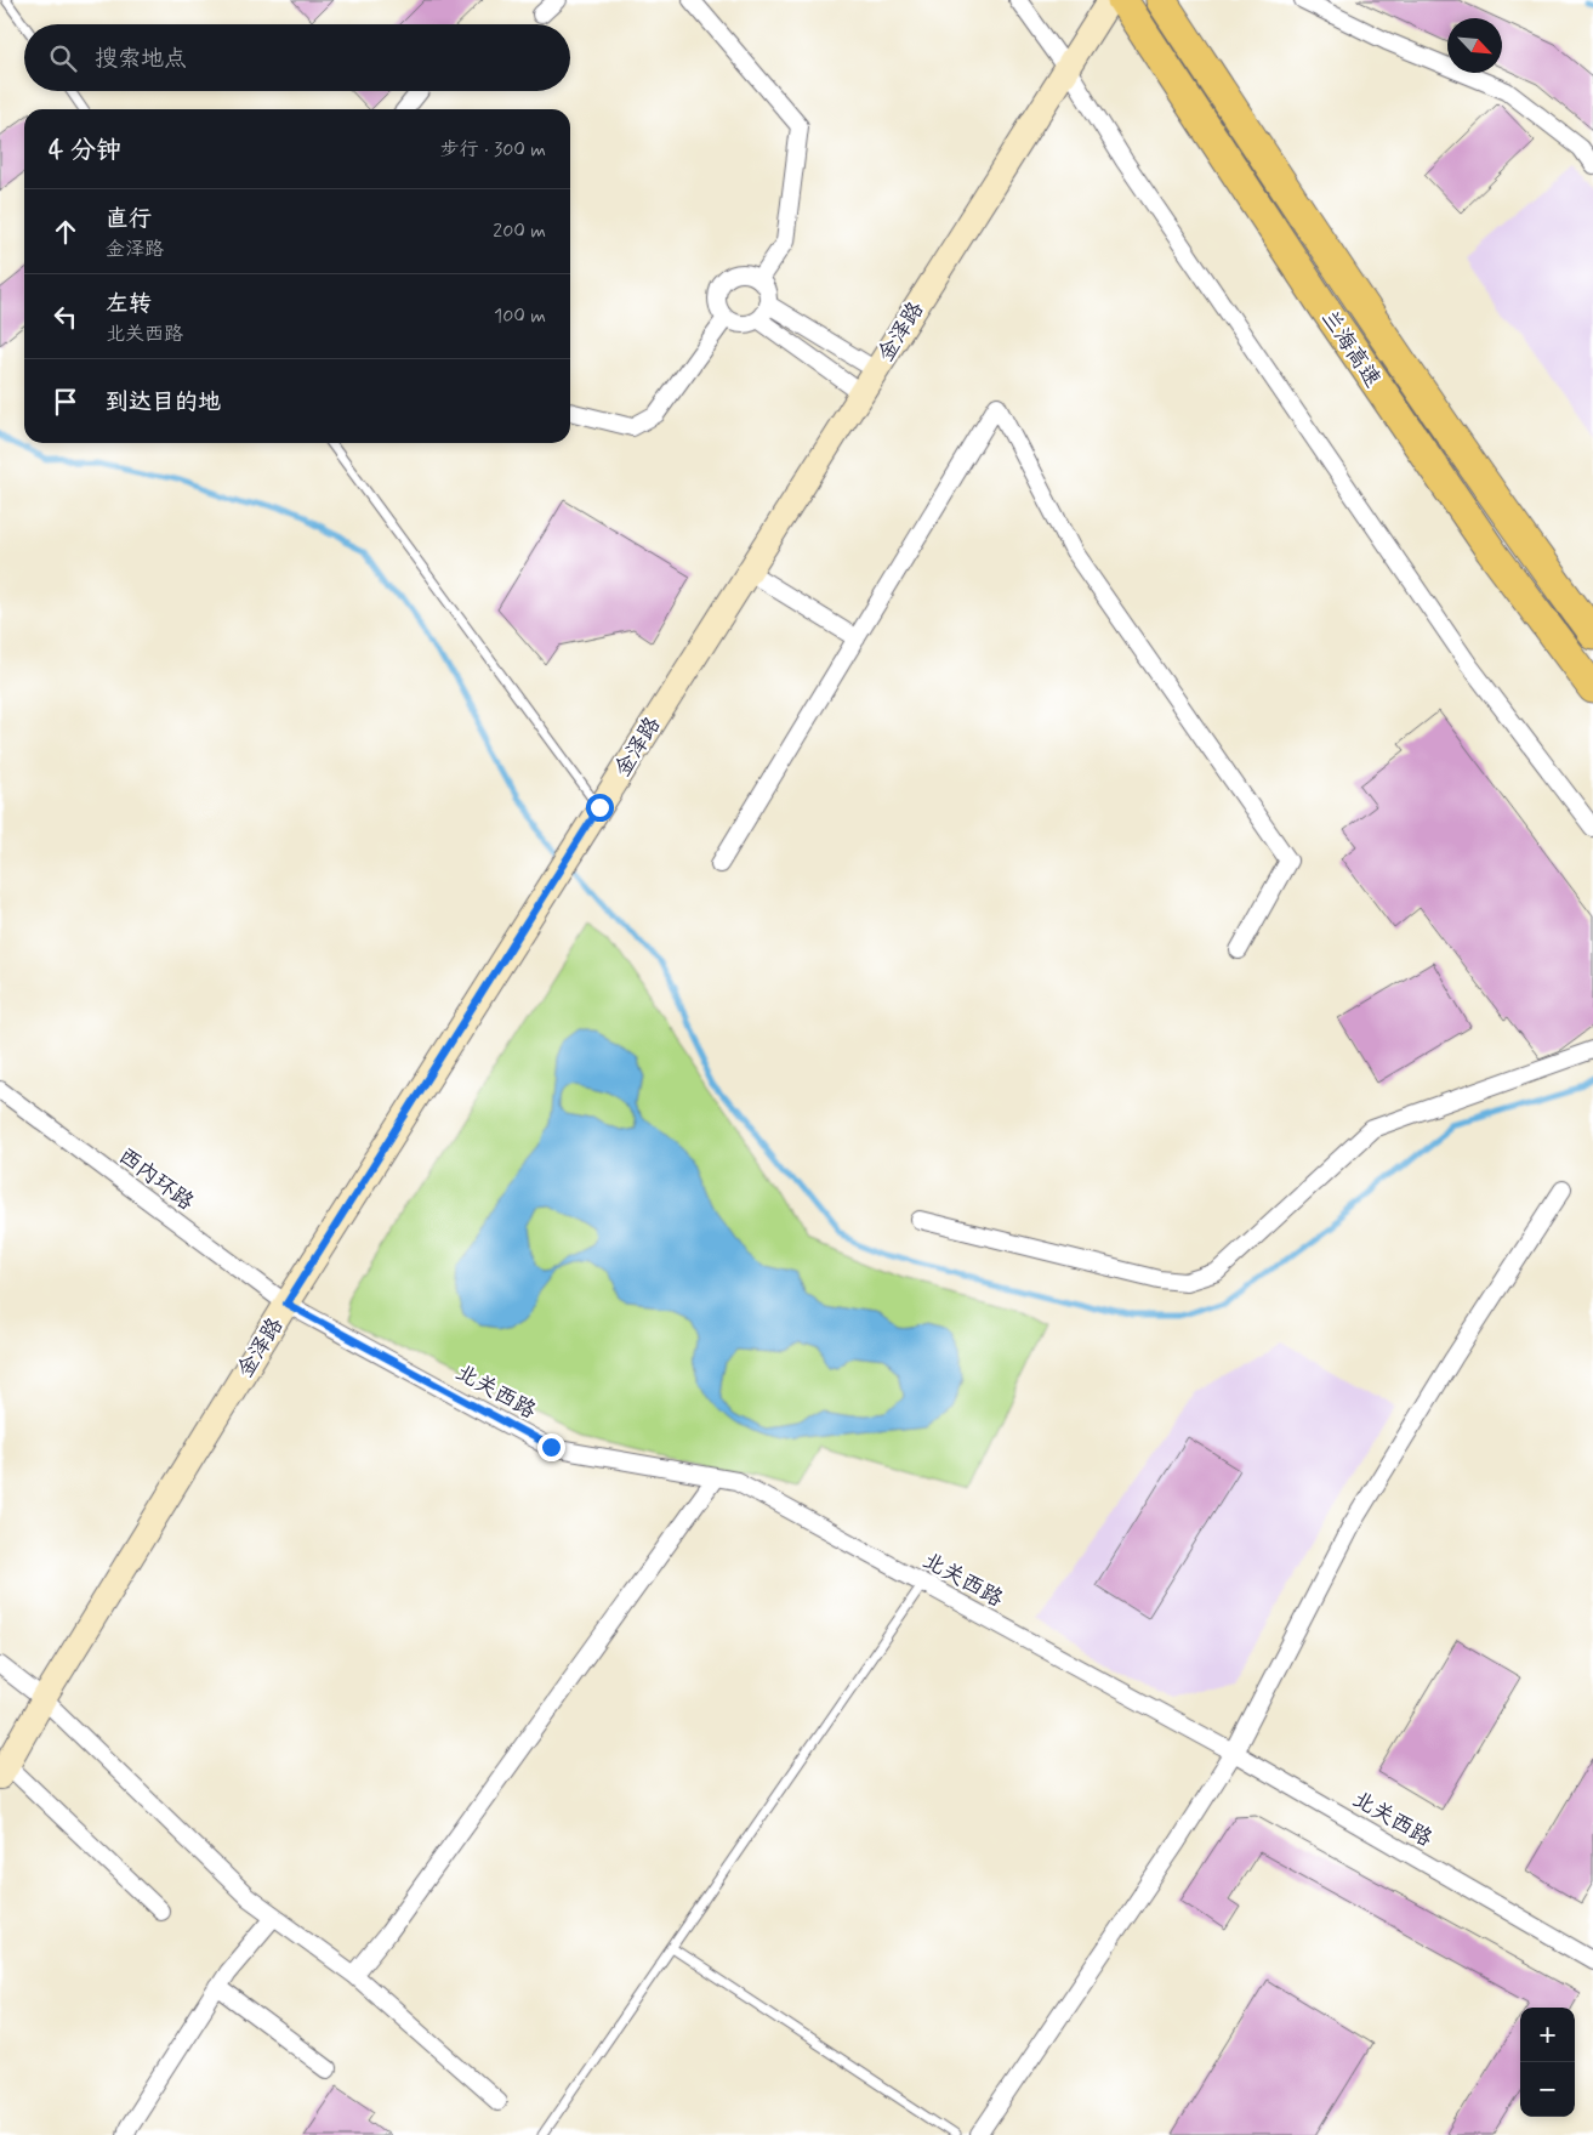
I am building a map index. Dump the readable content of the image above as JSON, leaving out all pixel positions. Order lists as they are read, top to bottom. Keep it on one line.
{"streets":{"highway":["兰海高速"],"main road":["金泽路"],"street":["西内环路","北关西路"]},"crossings":[["金泽路","兰海高速"],["金泽路","西内环路"],["金泽路","北关西路"],["西内环路","北关西路"]],"north":"bottom right","page":{"search":"搜索地点","heading":["4 分钟","步行 · 300 m"],"list":[["直行","金泽路","200 m"],["左转","北关西路","100 m"],"到达目的地"],"map_buttons":["+","−"]}}
